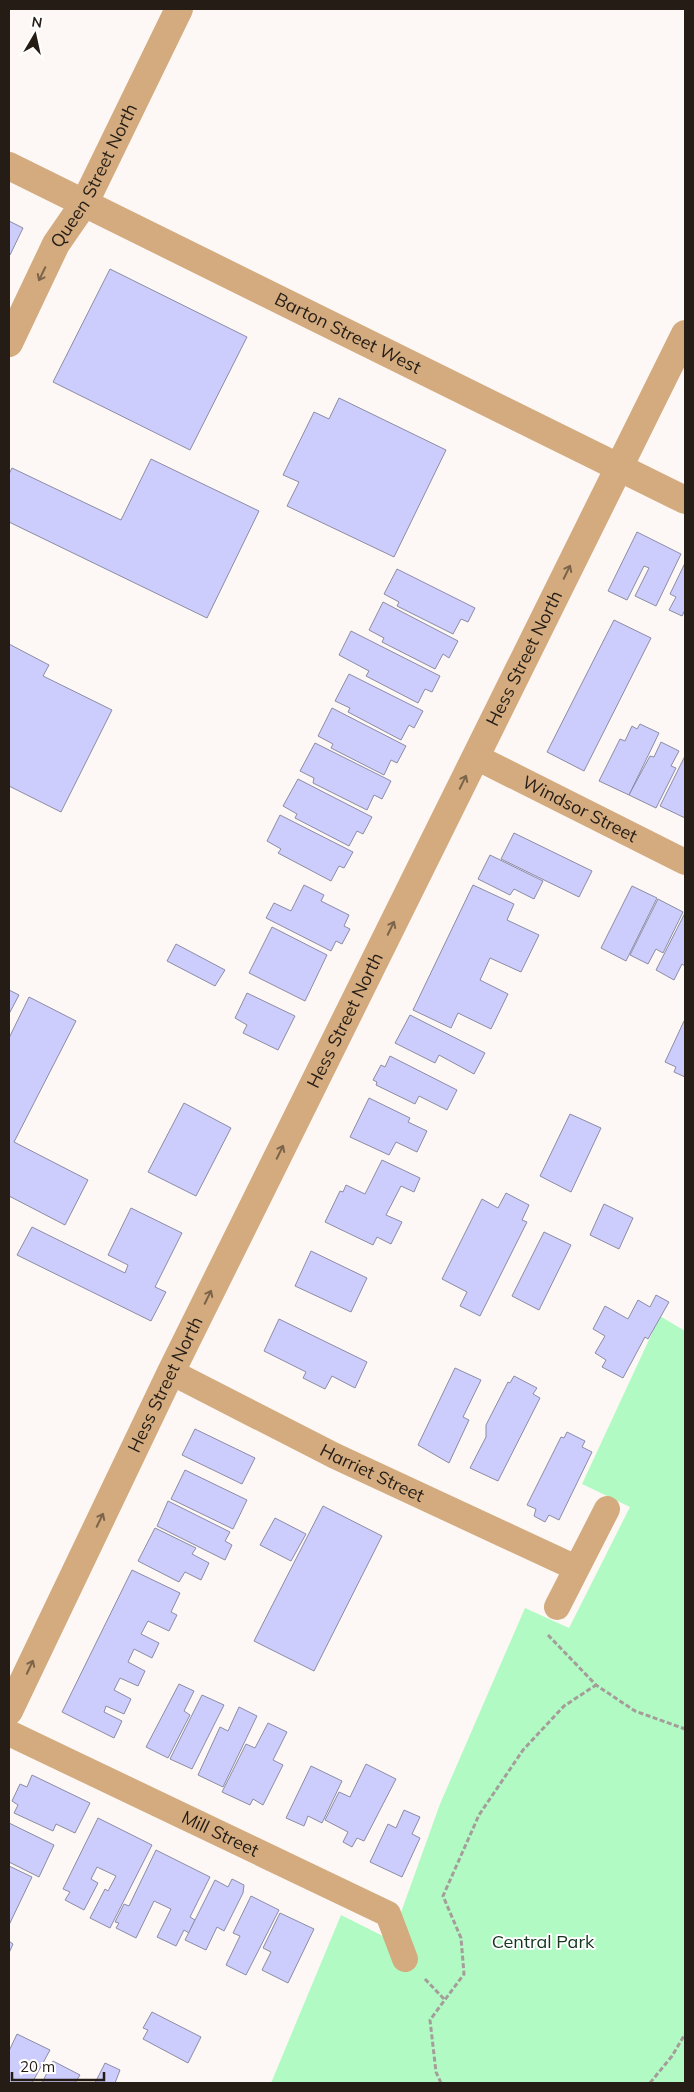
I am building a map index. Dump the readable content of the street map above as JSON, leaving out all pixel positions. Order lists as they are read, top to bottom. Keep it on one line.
{"streets":{"street":["Queen Street North","Barton Street West","Hess Street North","Windsor Street","Harriet Street","Mill Street"]},"crossings":[["Queen Street North","Barton Street West"],["Barton Street West","Hess Street North"],["Hess Street North","Windsor Street"],["Hess Street North","Harriet Street"]],"one_way":["Queen Street North","Hess Street North"],"parks":["Central Park"],"scale_bar":"20 m","north":"top"}
